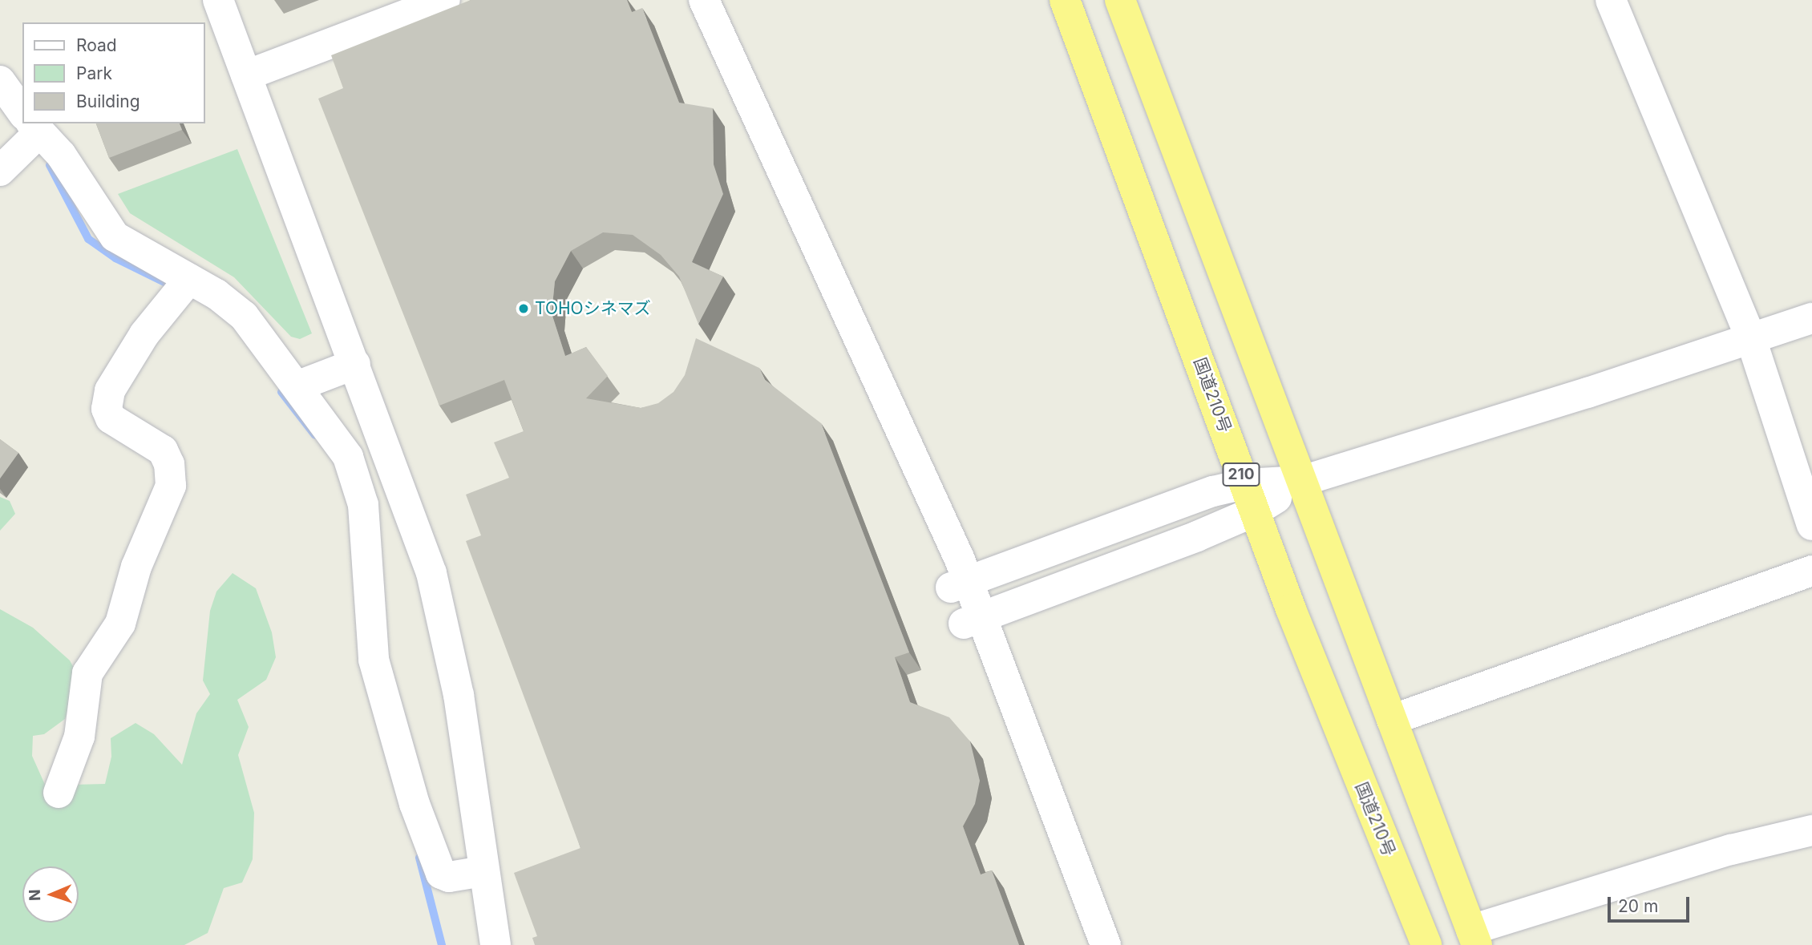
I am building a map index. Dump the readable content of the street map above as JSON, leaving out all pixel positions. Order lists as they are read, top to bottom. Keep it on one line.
{"streets":{"highway":["国道210号","210"]},"places":["TOHOシネマズ"],"legend":["Road","Park","Building"],"scale_bar":"20 m","north":"left"}
